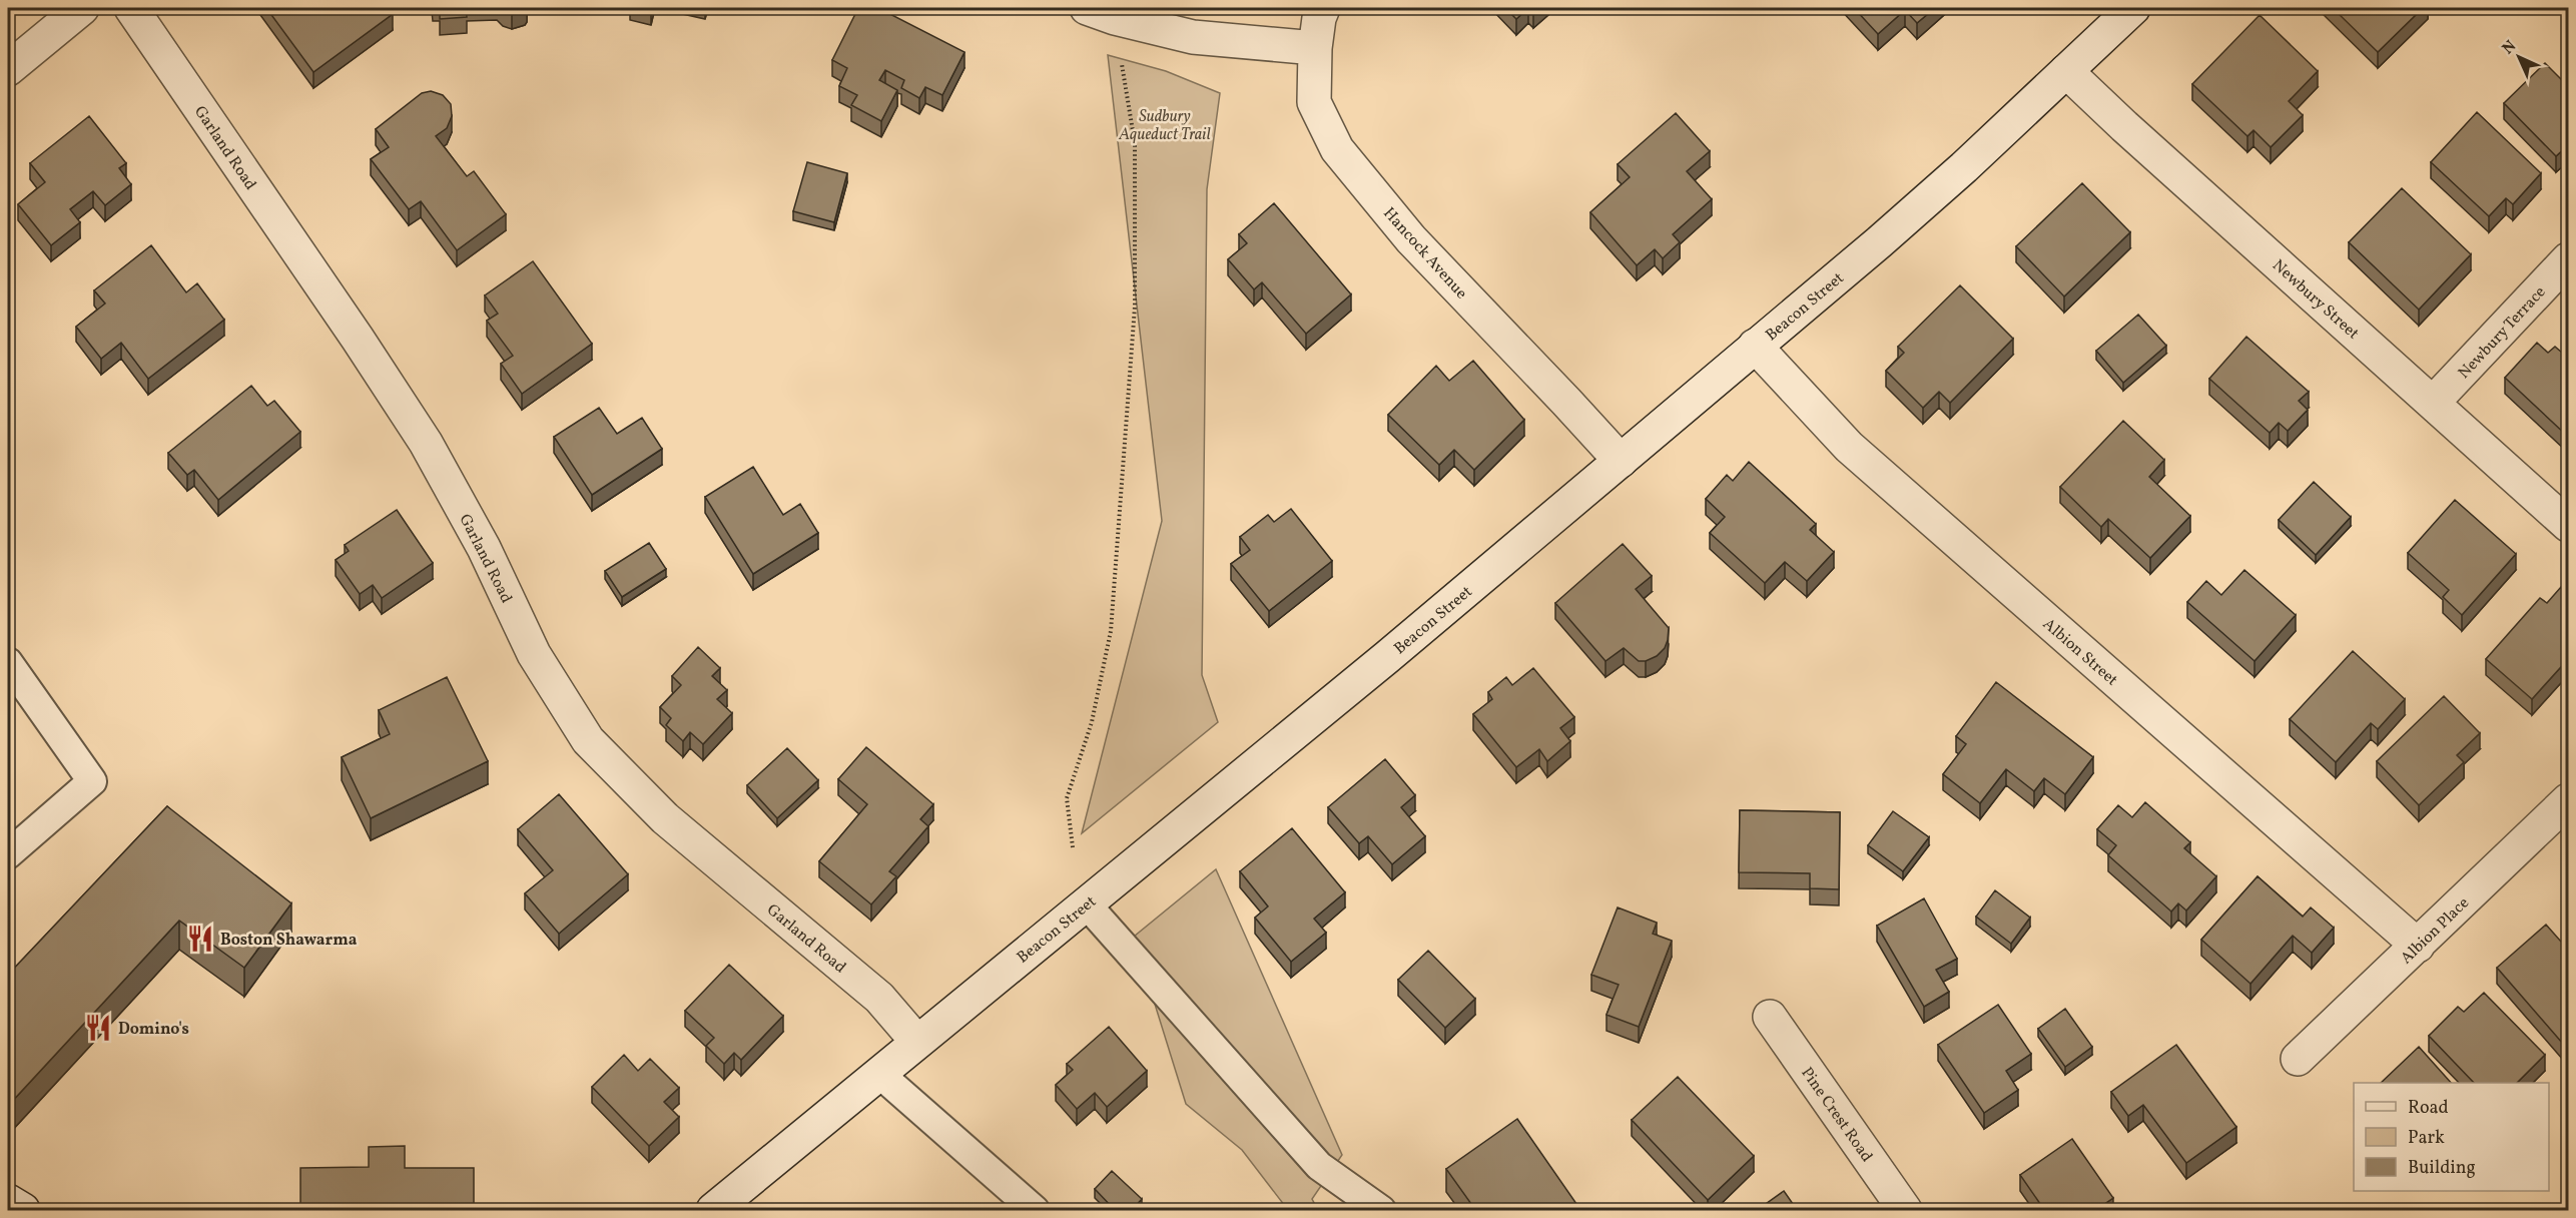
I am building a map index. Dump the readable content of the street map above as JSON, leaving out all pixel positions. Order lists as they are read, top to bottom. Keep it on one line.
{"streets":{"street":["Garland Road","Hancock Avenue","Newbury Street","Beacon Street","Newbury Terrace","Albion Street","Albion Place","Pine Crest Road"]},"crossings":[["Garland Road","Beacon Street"],["Hancock Avenue","Beacon Street"],["Newbury Street","Beacon Street"],["Newbury Street","Newbury Terrace"],["Beacon Street","Albion Street"],["Albion Street","Albion Place"]],"parks":["Sudbury Aqueduct Trail"],"places":{"restaurant":["Boston Shawarma","Domino's"]},"legend":["Road","Park","Building"],"north":"top left"}
